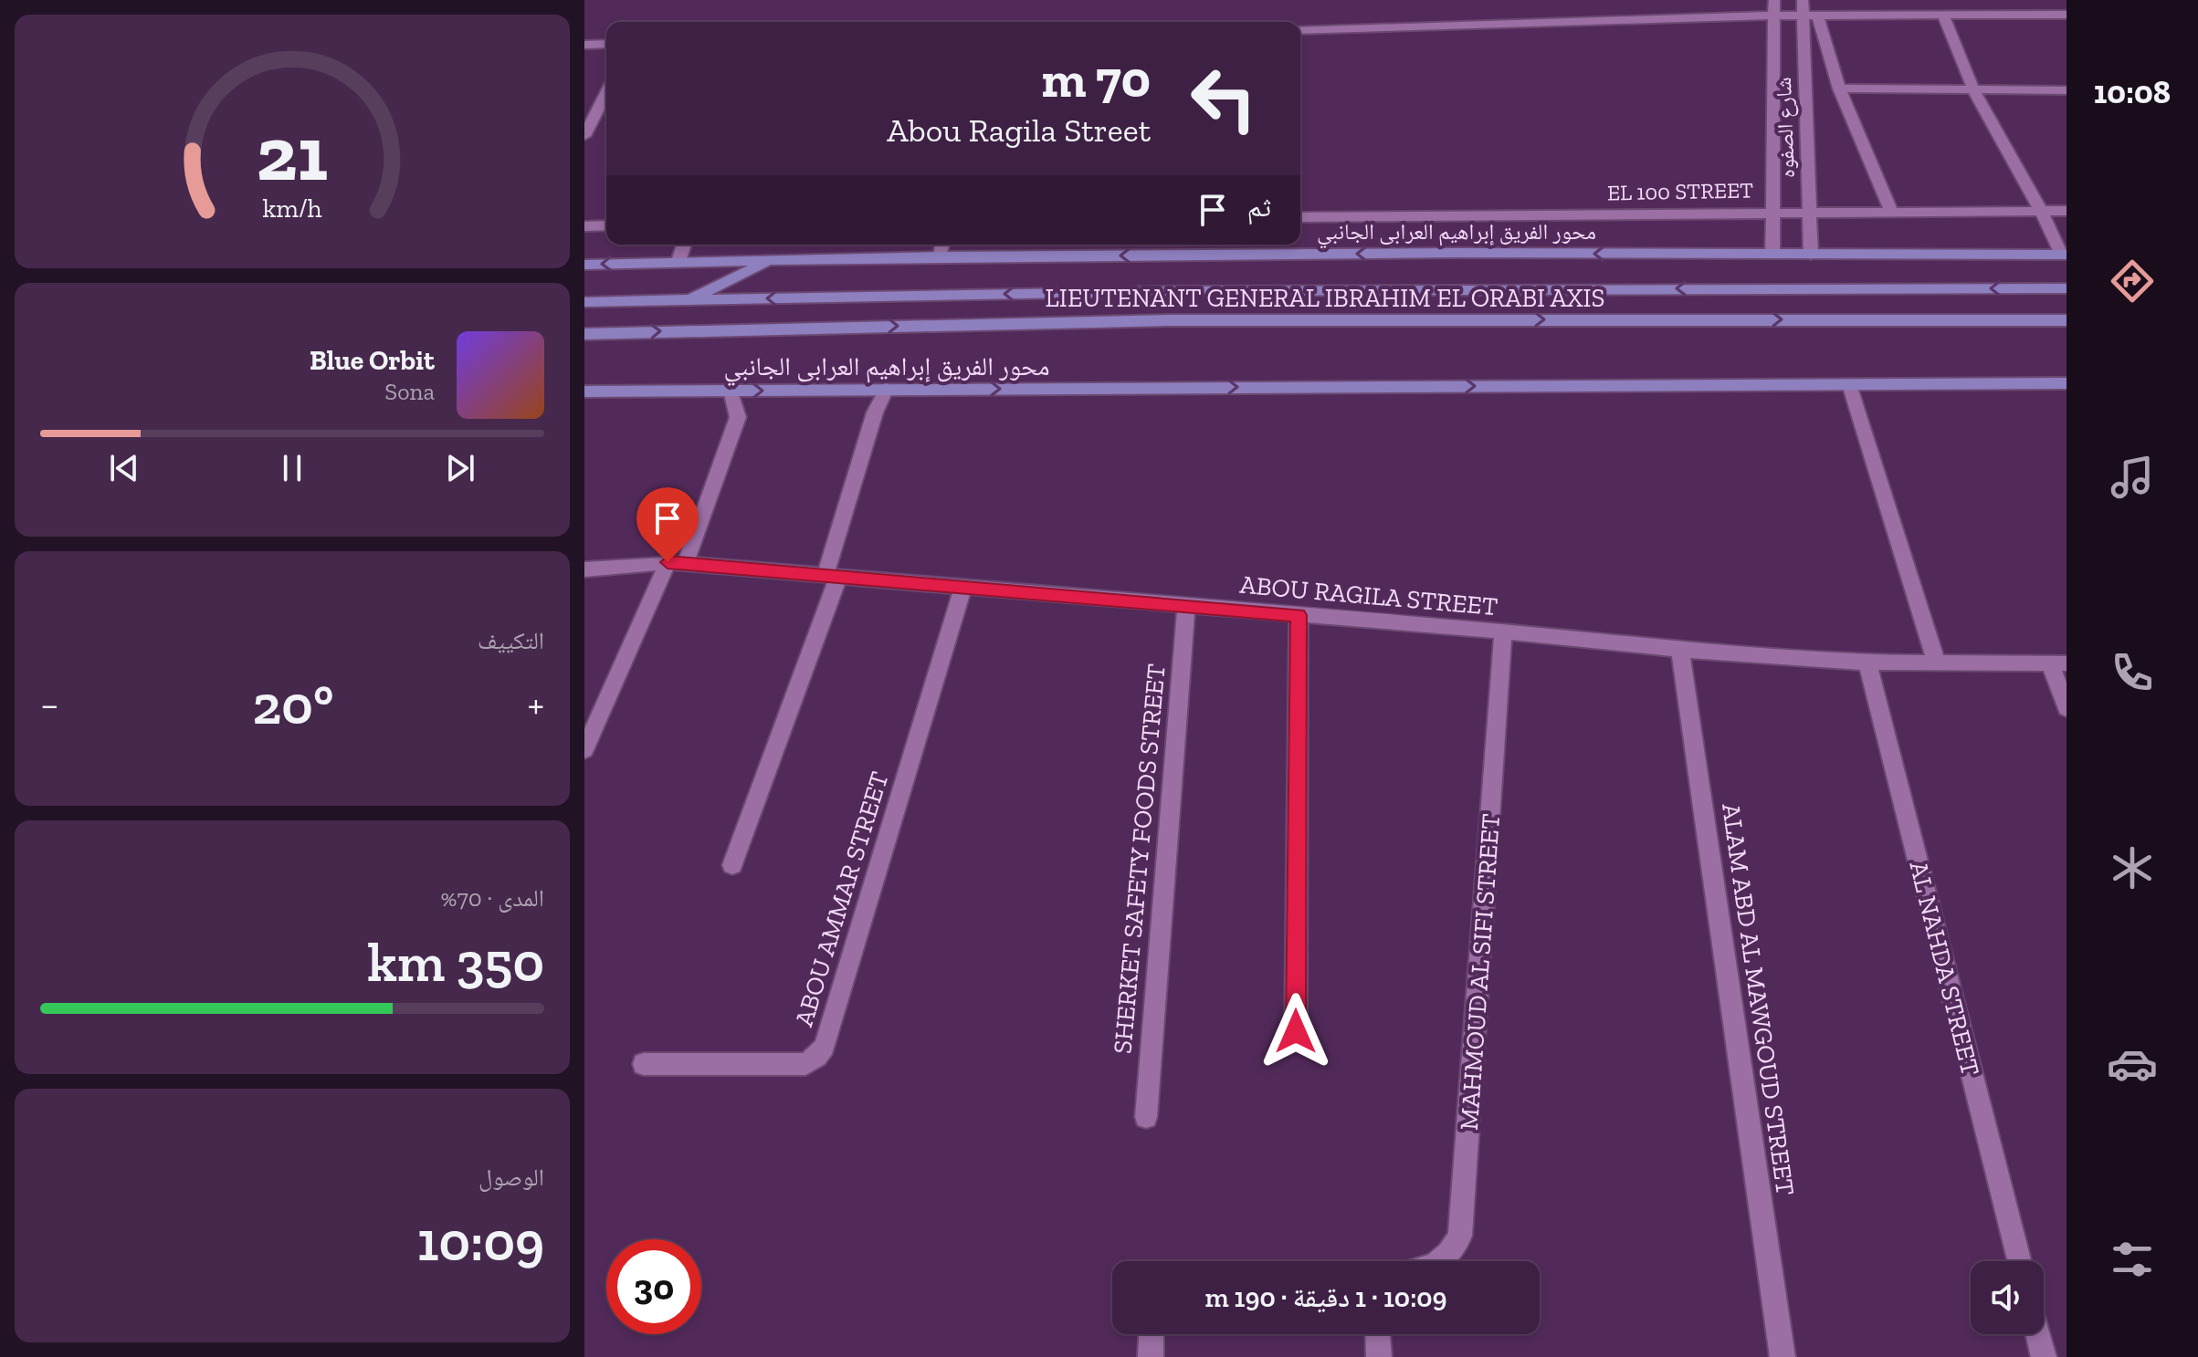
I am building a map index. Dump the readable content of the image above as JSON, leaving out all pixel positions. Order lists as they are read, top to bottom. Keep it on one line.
{"streets":{"main road":["محور الفريق إبراهيم العرابى الجانبي","LIEUTENANT GENERAL IBRAHIM EL ORABI AXIS"],"street":["شارع الصفوه","EL 100 STREET","ABOU RAGILA STREET","SHERKET SAFETY FOODS STREET","ABOU AMMAR STREET","AL NAHDA STREET","MAHMOUD AL SIFI STREET","ALAM ABD AL MAWGOUD STREET"]},"crossings":[["شارع الصفوه","EL 100 STREET"],["شارع الصفوه","محور الفريق إبراهيم العرابى الجانبي"],["ABOU RAGILA STREET","SHERKET SAFETY FOODS STREET"],["ABOU RAGILA STREET","ABOU AMMAR STREET"],["ABOU RAGILA STREET","AL NAHDA STREET"],["ABOU RAGILA STREET","MAHMOUD AL SIFI STREET"],["ABOU RAGILA STREET","ALAM ABD AL MAWGOUD STREET"]],"page":{"tabs":"10:08","turn":["70 m","Abou Ragila Street"],"then":"ثم","song":["Blue Orbit","Sona"],"tile":["التكييف",["المدى · 70%","350 km"],["الوصول","10:09"]],"heat":["−","20°","+"],"limit":"30","trip":"10:09 · 1 دقيقة · 190 m","gauge":["21","km/h"]}}
